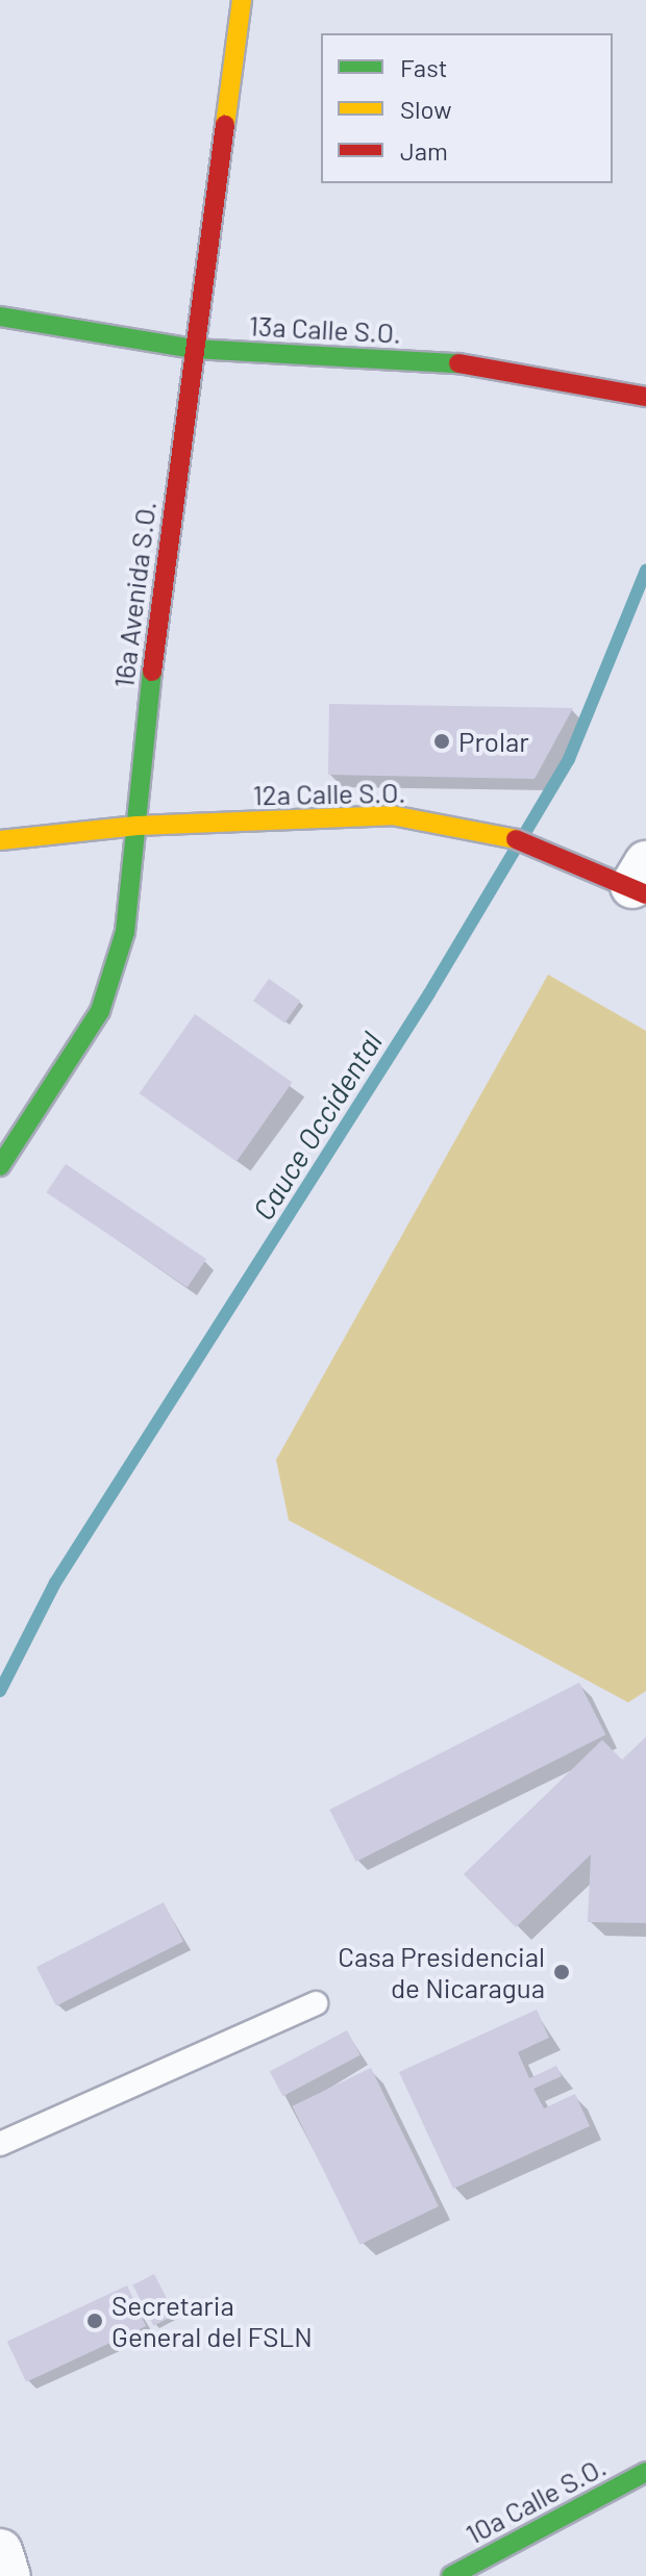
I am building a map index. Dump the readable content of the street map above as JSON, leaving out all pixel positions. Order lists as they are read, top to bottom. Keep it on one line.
{"streets":{"street":["13a Calle S.O.","16a Avenida S.O.","12a Calle S.O.","10a Calle S.O."]},"crossings":[["13a Calle S.O.","16a Avenida S.O."],["16a Avenida S.O.","12a Calle S.O."]],"water":["Cauce Occidental"],"places":["Prolar","Casa Presidencial de Nicaragua","Secretaria General del FSLN"],"legend":["Fast","Slow","Jam"]}
